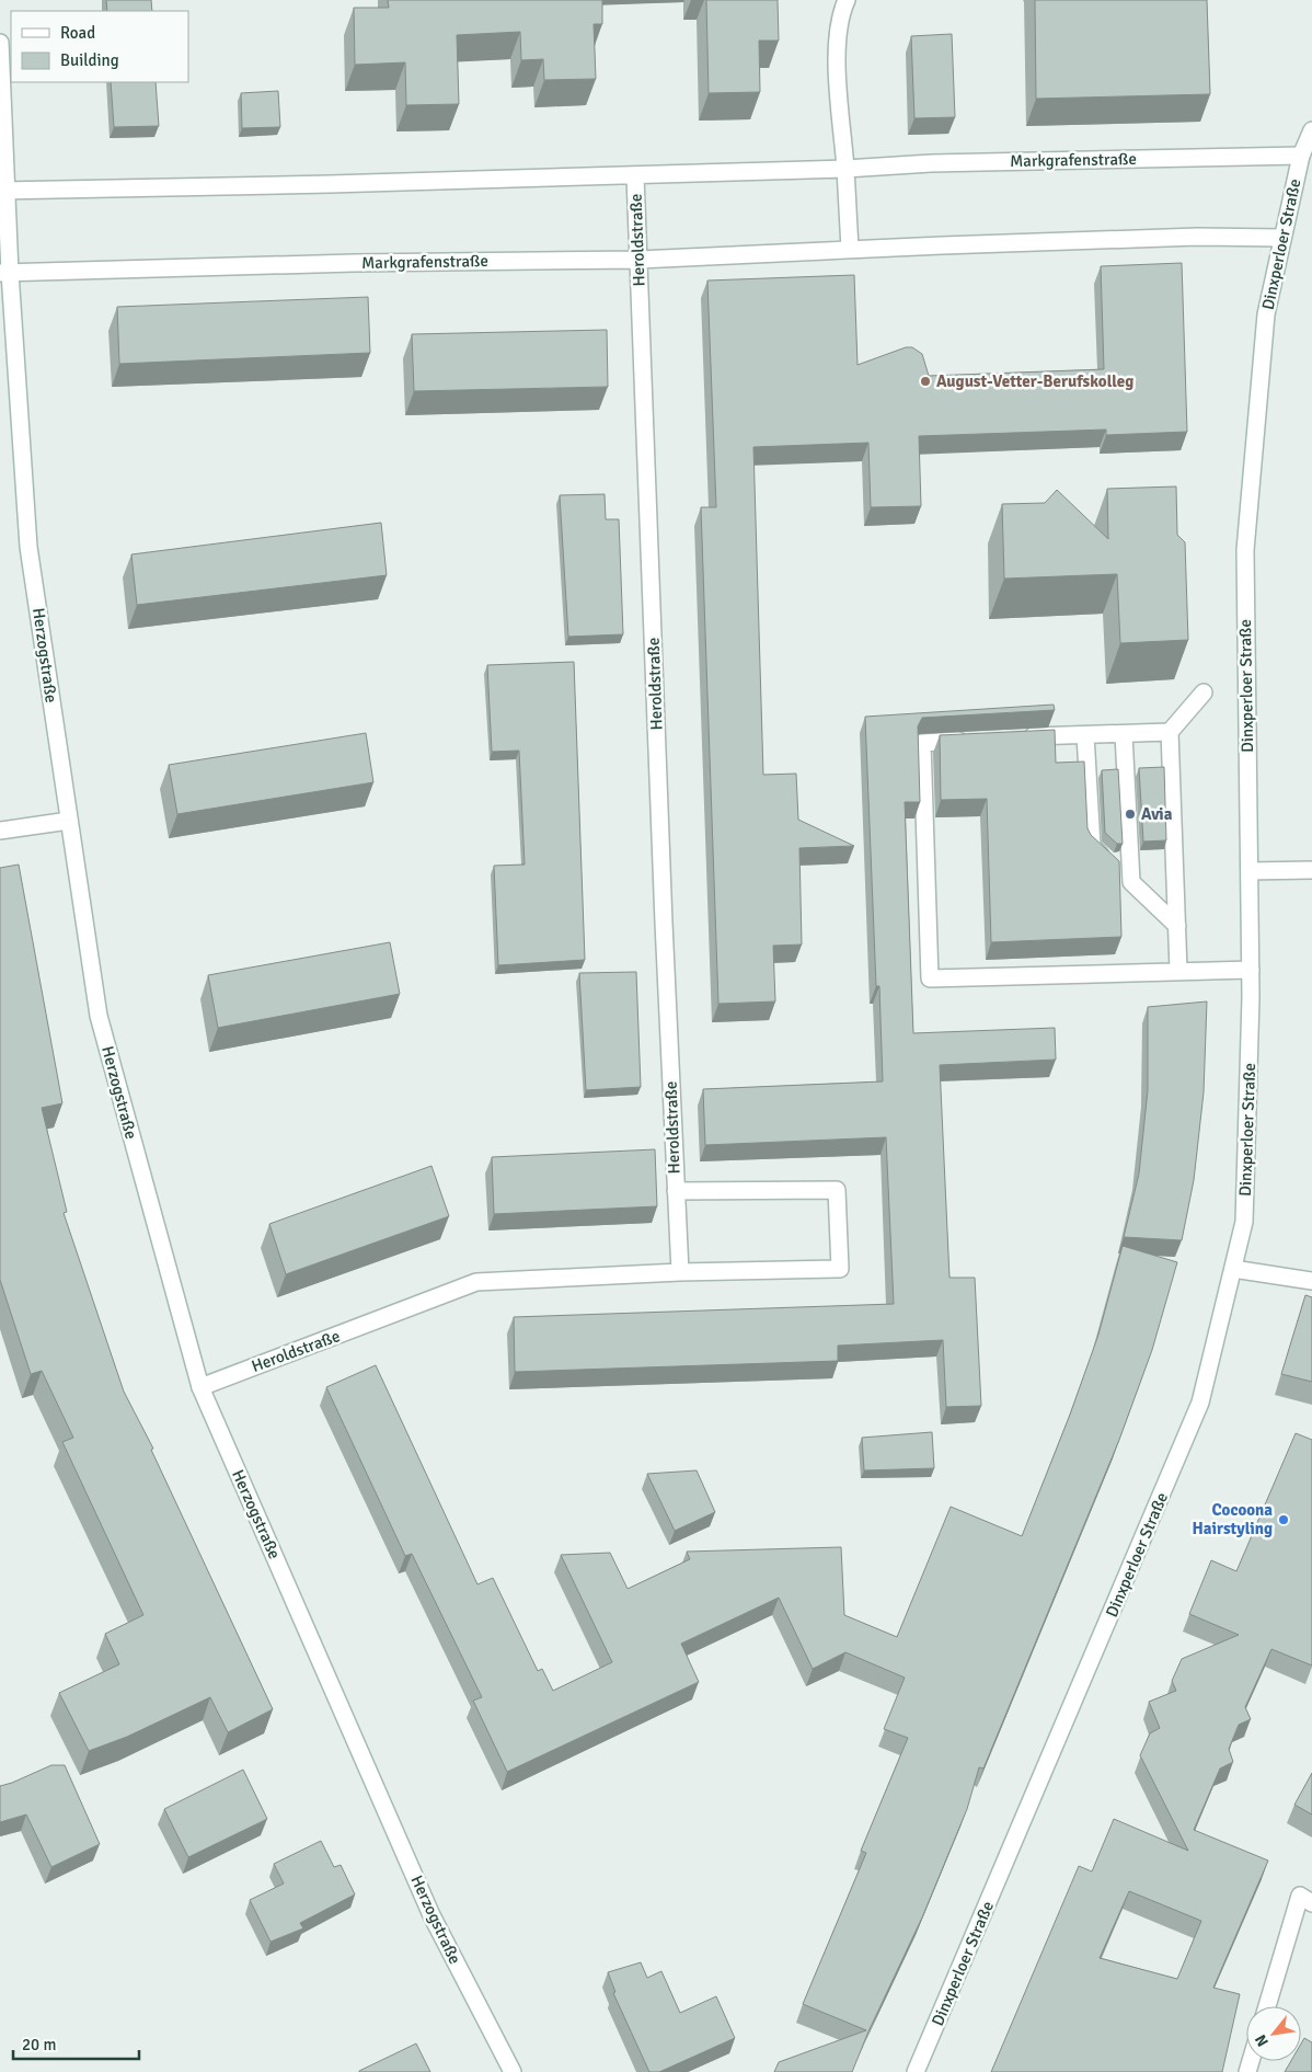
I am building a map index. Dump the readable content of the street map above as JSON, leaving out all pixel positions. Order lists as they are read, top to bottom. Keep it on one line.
{"streets":{"street":["Markgrafenstraße","Heroldstraße","Dinxperloer Straße","Herzogstraße"]},"crossings":[["Markgrafenstraße","Heroldstraße"],["Markgrafenstraße","Dinxperloer Straße"],["Markgrafenstraße","Herzogstraße"],["Heroldstraße","Herzogstraße"]],"places":["August-Vetter-Berufskolleg","Avia","Cocoona Hairstyling"],"legend":["Road","Building"],"scale_bar":"20 m","north":"bottom left"}
